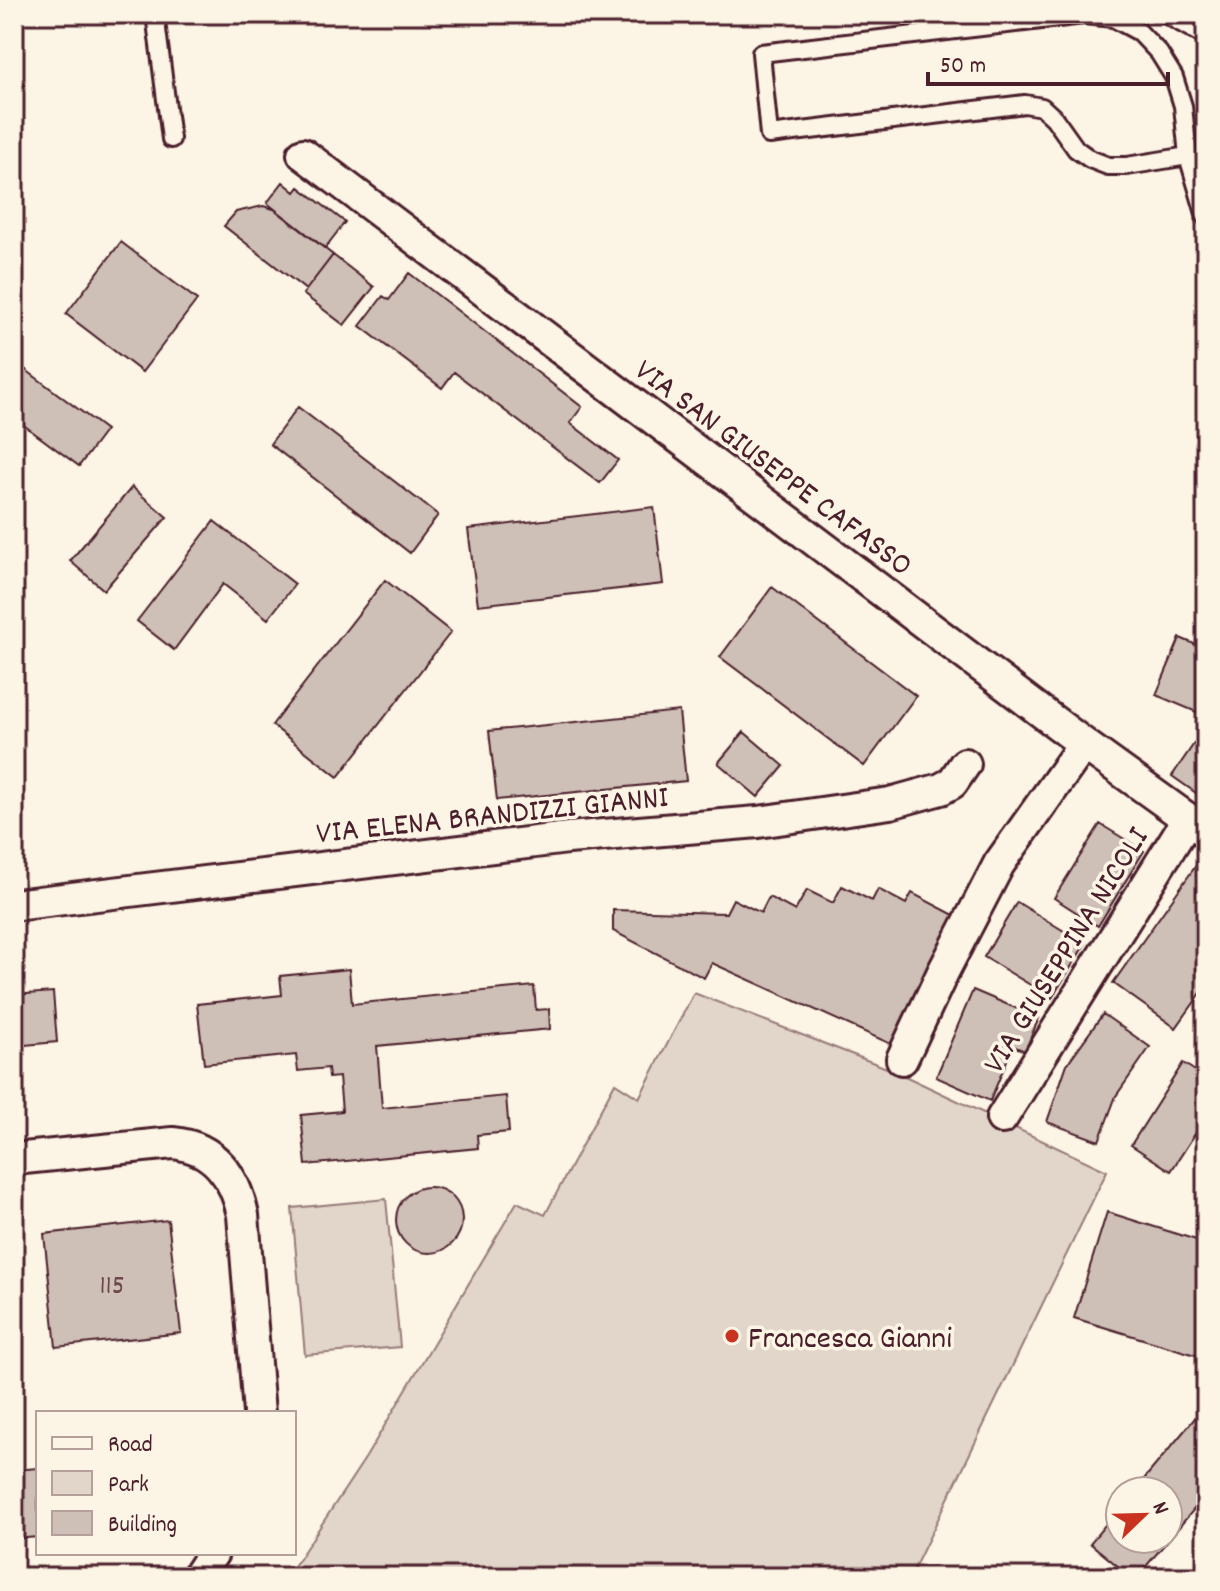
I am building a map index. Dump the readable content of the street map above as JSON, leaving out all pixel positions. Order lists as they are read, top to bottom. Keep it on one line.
{"streets":{"street":["VIA SAN GIUSEPPE CAFASSO","VIA ELENA BRANDIZZI GIANNI","VIA GIUSEPPINA NICOLI"]},"crossings":[["VIA SAN GIUSEPPE CAFASSO","VIA GIUSEPPINA NICOLI"]],"places":["Francesca Gianni"],"house_numbers":["115"],"legend":["Road","Park","Building"],"scale_bar":"50 m","north":"top right"}
